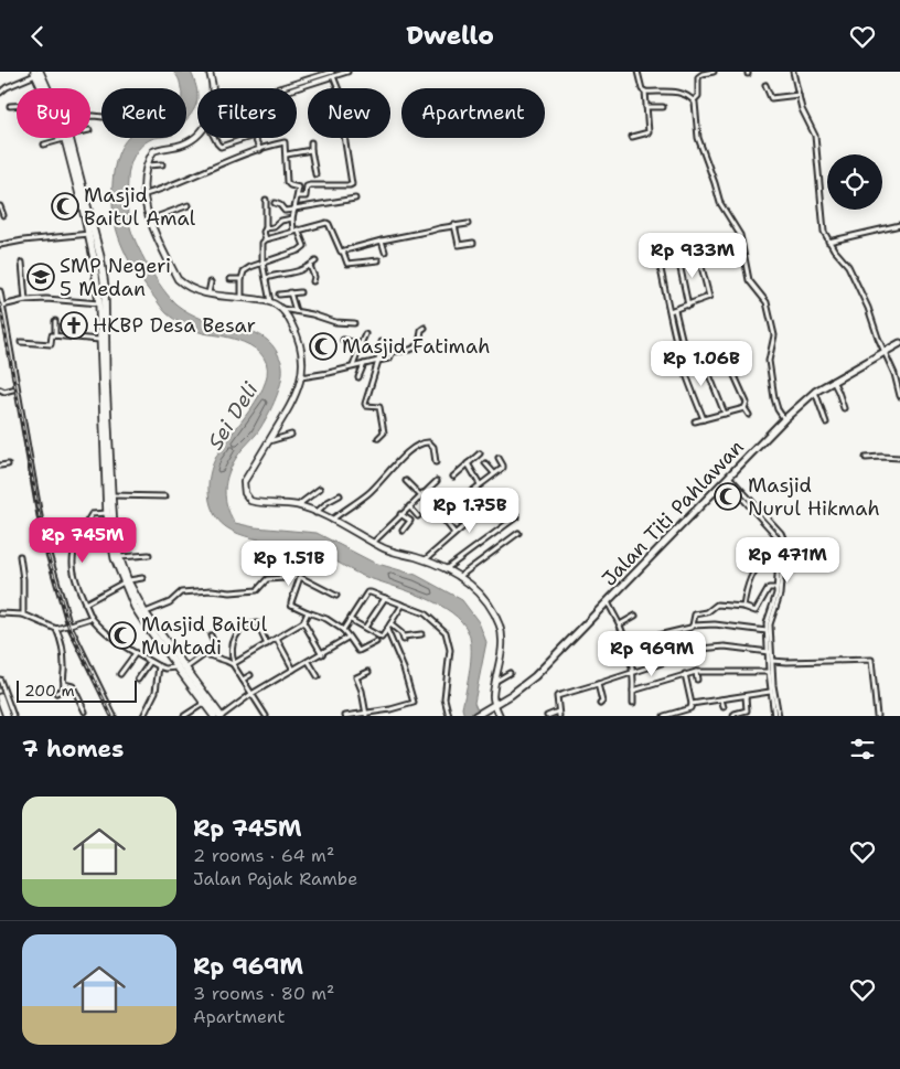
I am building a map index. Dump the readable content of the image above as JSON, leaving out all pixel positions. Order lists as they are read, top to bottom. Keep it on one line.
{"streets":{"main road":["Jalan Titi Pahlawan"]},"water":["Sei Deli"],"places":{"mosque":["Masjid Baitul Amal","Masjid Fatimah","Masjid Nurul Hikmah","Masjid Baitul Muhtadi"],"school or university":["SMP Negeri 5 Medan"],"church":["HKBP Desa Besar"]},"scale_bar":"200 m","page":{"header":"Dwello","chip":["Buy","Rent","Filters","New","Apartment"],"price":["Rp 933M","Rp 1.06B","Rp 1.75B","Rp 745M","Rp 471M","Rp 1.51B","Rp 969M"],"scale":"200 m","heading":"7 homes","list":[{"name":"Rp 745M","note":"2 rooms · 64 m² · Jalan Pajak Rambe"},{"name":"Rp 969M","note":"3 rooms · 80 m² · Apartment"}]}}
